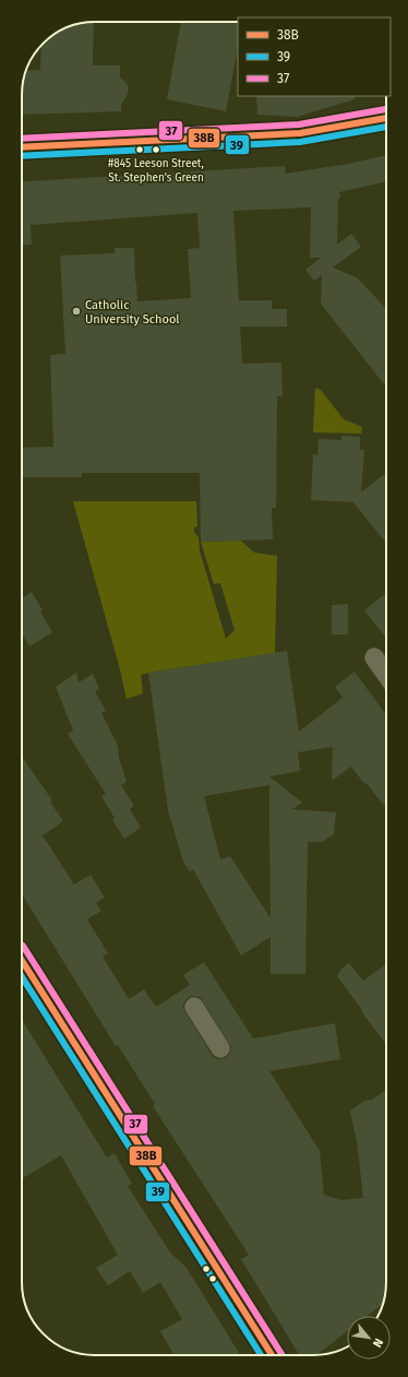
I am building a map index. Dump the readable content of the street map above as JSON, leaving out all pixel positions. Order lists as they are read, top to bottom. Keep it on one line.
{"places":["#845 Leeson Street, St. Stephen's Green","Catholic University School"],"lines":["transit line 37","transit line 38B","transit line 39"],"legend":["38B","39","37"],"north":"bottom right"}
